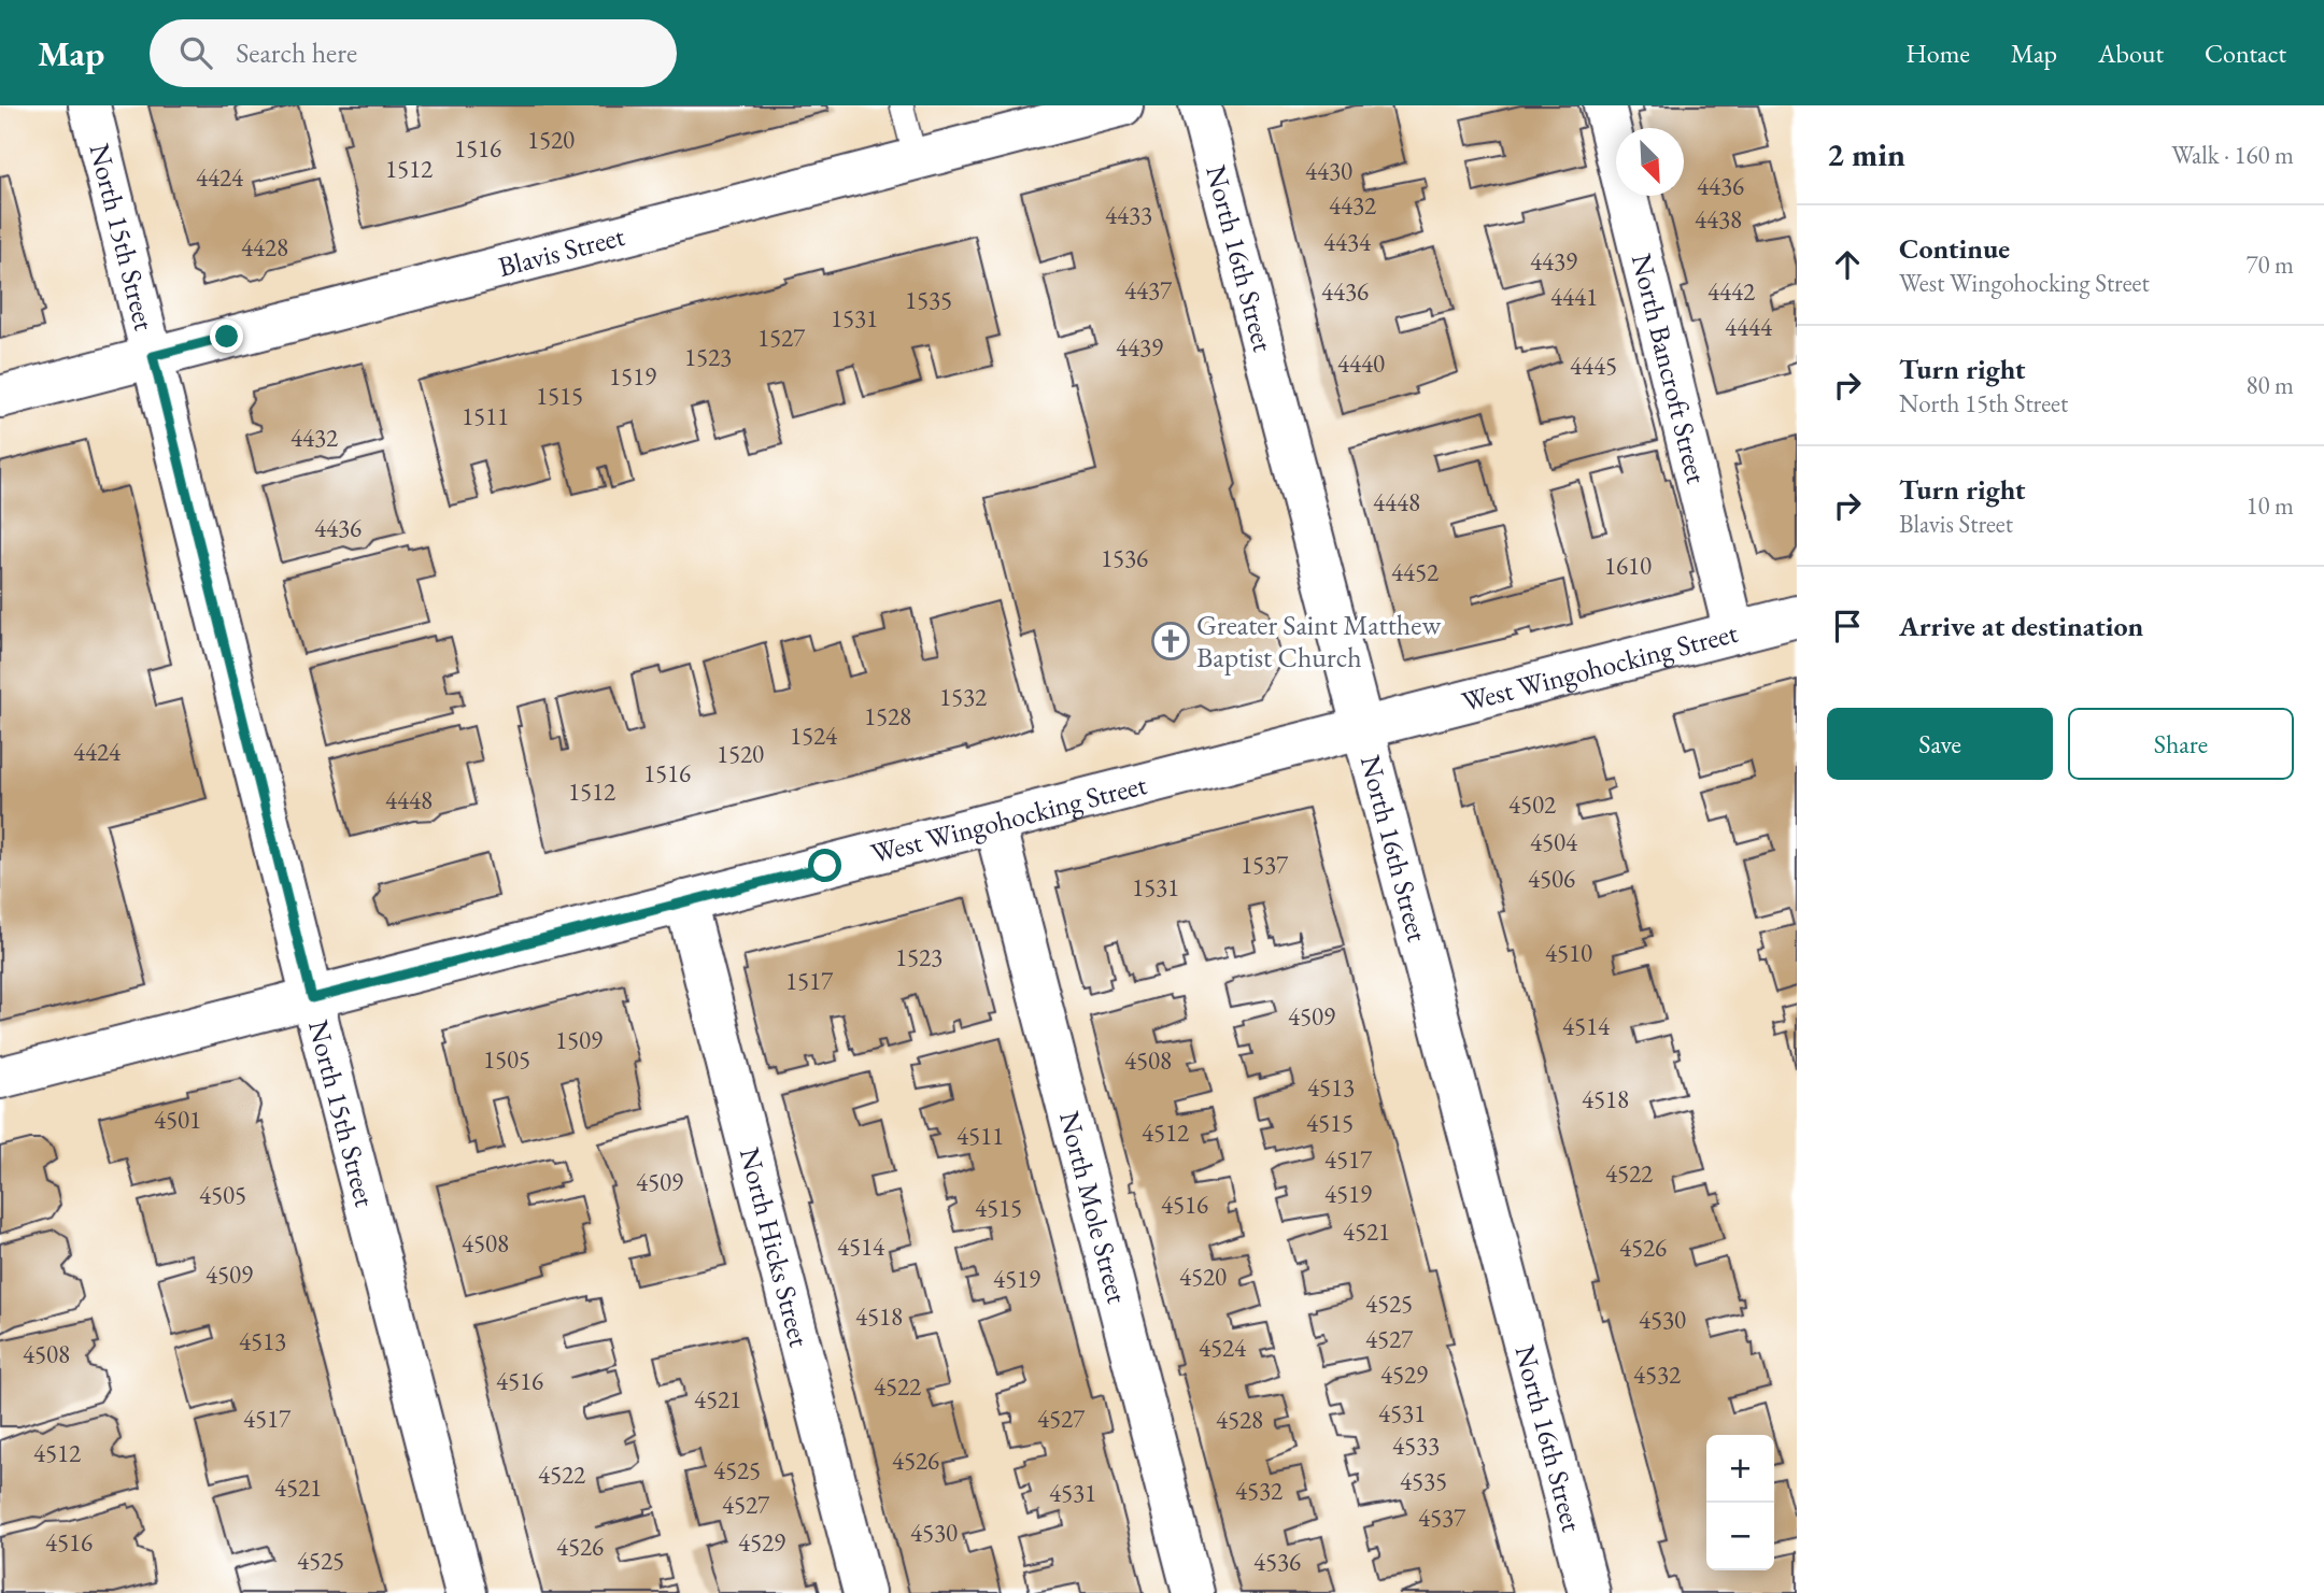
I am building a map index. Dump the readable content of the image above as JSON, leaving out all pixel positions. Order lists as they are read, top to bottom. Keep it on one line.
{"streets":{"street":["North 15th Street","Blavis Street","North 16th Street","North Bancroft Street","West Wingohocking Street","North Mole Street","North Hicks Street"]},"crossings":[["North 15th Street","Blavis Street"],["North 15th Street","West Wingohocking Street"],["North 16th Street","West Wingohocking Street"],["North Bancroft Street","West Wingohocking Street"],["West Wingohocking Street","North Mole Street"],["West Wingohocking Street","North Hicks Street"]],"places":{"church":["Greater Saint Matthew Baptist Church"]},"house_numbers":["1520","1516","1512","4430","4424","4436","4432","4433","4438","4434","4428","4439","4437","4436","4442","4441","1535","1531","4444","1527","4439","1523","4440","4445","1519","1515","1511","4432","4448","4436","1536","1610","4452","1532","1528","1524","4424","1520","1516","1512","4448","4502","4504","1537","4506","1531","4510","1523","1517","4509","4514","1509","1505","4508","4513","4518","4501","4515","4512","4511","4517","4522","4509","4519","4505","4516","4515","4521","4508","4514","4526","4509","4520","4519","4525","4518","4530","4527","4513","4524","4508","4529","4532","4516","4522","4521","4531","4517","4527","4528","4533","4512","4526","4525","4522","4535","4521","4532","4531","4527","4537","4530","4516","4529","4526","4525","4536"],"north":"bottom right","page":{"header":"Map","search":"Search here","nav":["Home","Map","About","Contact"],"heading":["2 min","Walk · 160 m"],"list":[["Continue","West Wingohocking Street","70 m"],["Turn right","North 15th Street","80 m"],["Turn right","Blavis Street","10 m"],"Arrive at destination"],"buttons":["Save","Share"],"map_buttons":["+","−"]}}
